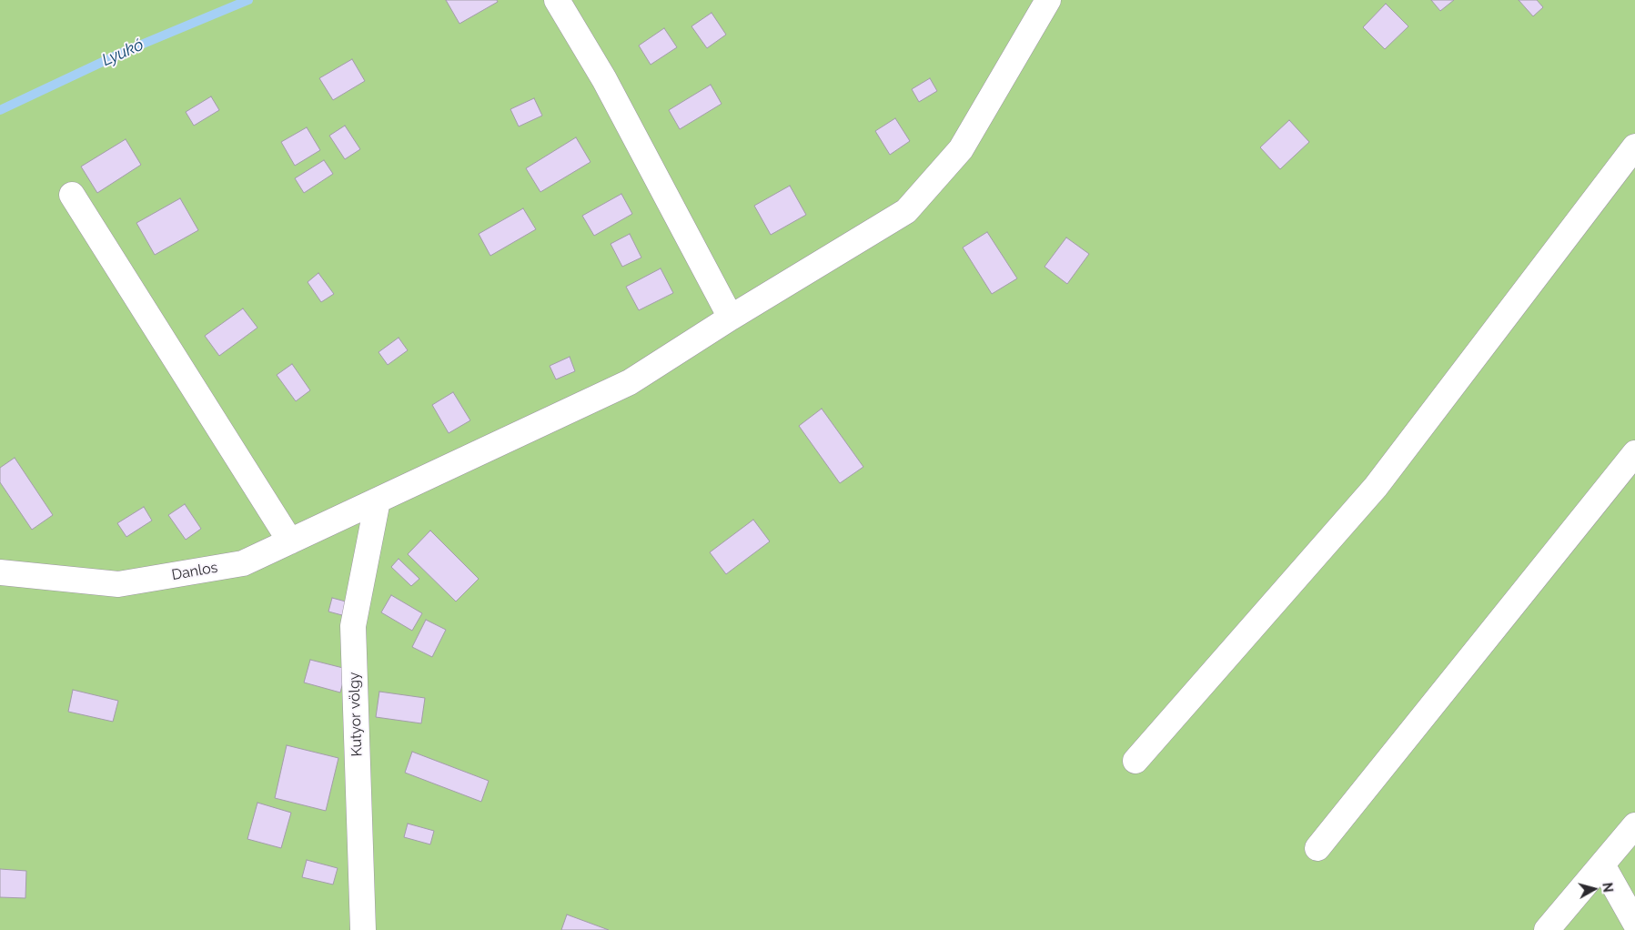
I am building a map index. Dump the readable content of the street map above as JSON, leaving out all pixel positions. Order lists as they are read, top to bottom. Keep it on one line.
{"streets":{"street":["Danlos","Kutyor völgy"]},"crossings":[["Danlos","Kutyor völgy"]],"water":["Lyukó"],"north":"right"}
